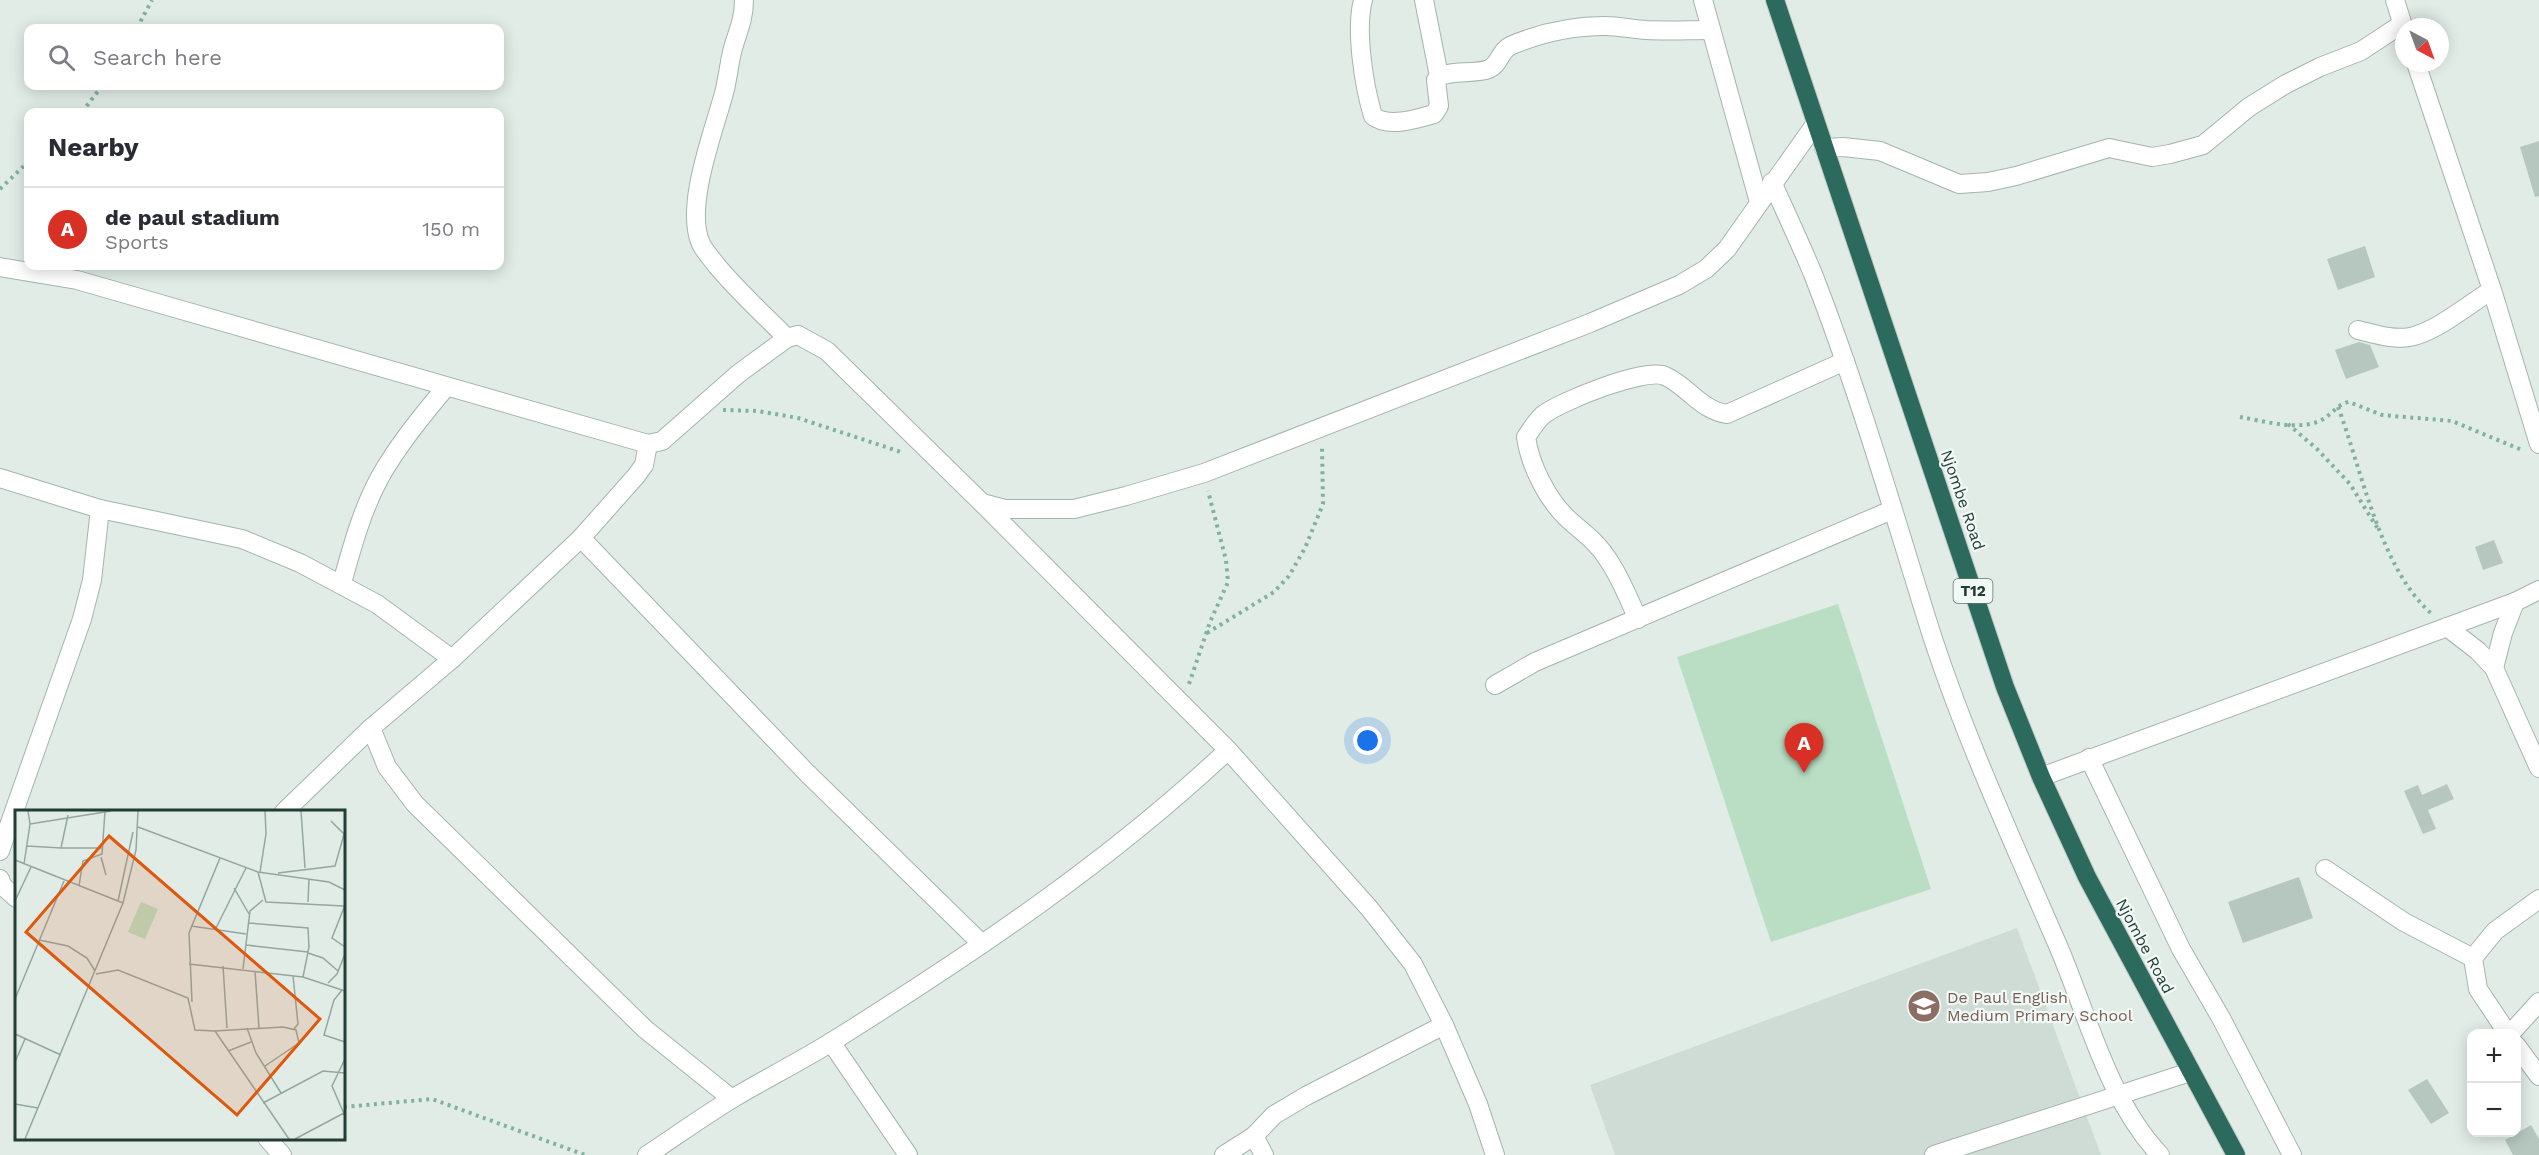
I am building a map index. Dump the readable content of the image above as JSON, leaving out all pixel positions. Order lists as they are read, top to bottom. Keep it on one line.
{"streets":{"highway":["Njombe Road","T12"]},"places":{"school or university":["De Paul English Medium Primary School"]},"north":"bottom right","page":{"search":"Search here","heading":"Nearby","list":[{"mark":"A","name":"de paul stadium","note":"Sports","value":"150 m"}],"pins":"A","map_buttons":["+","−"]}}
